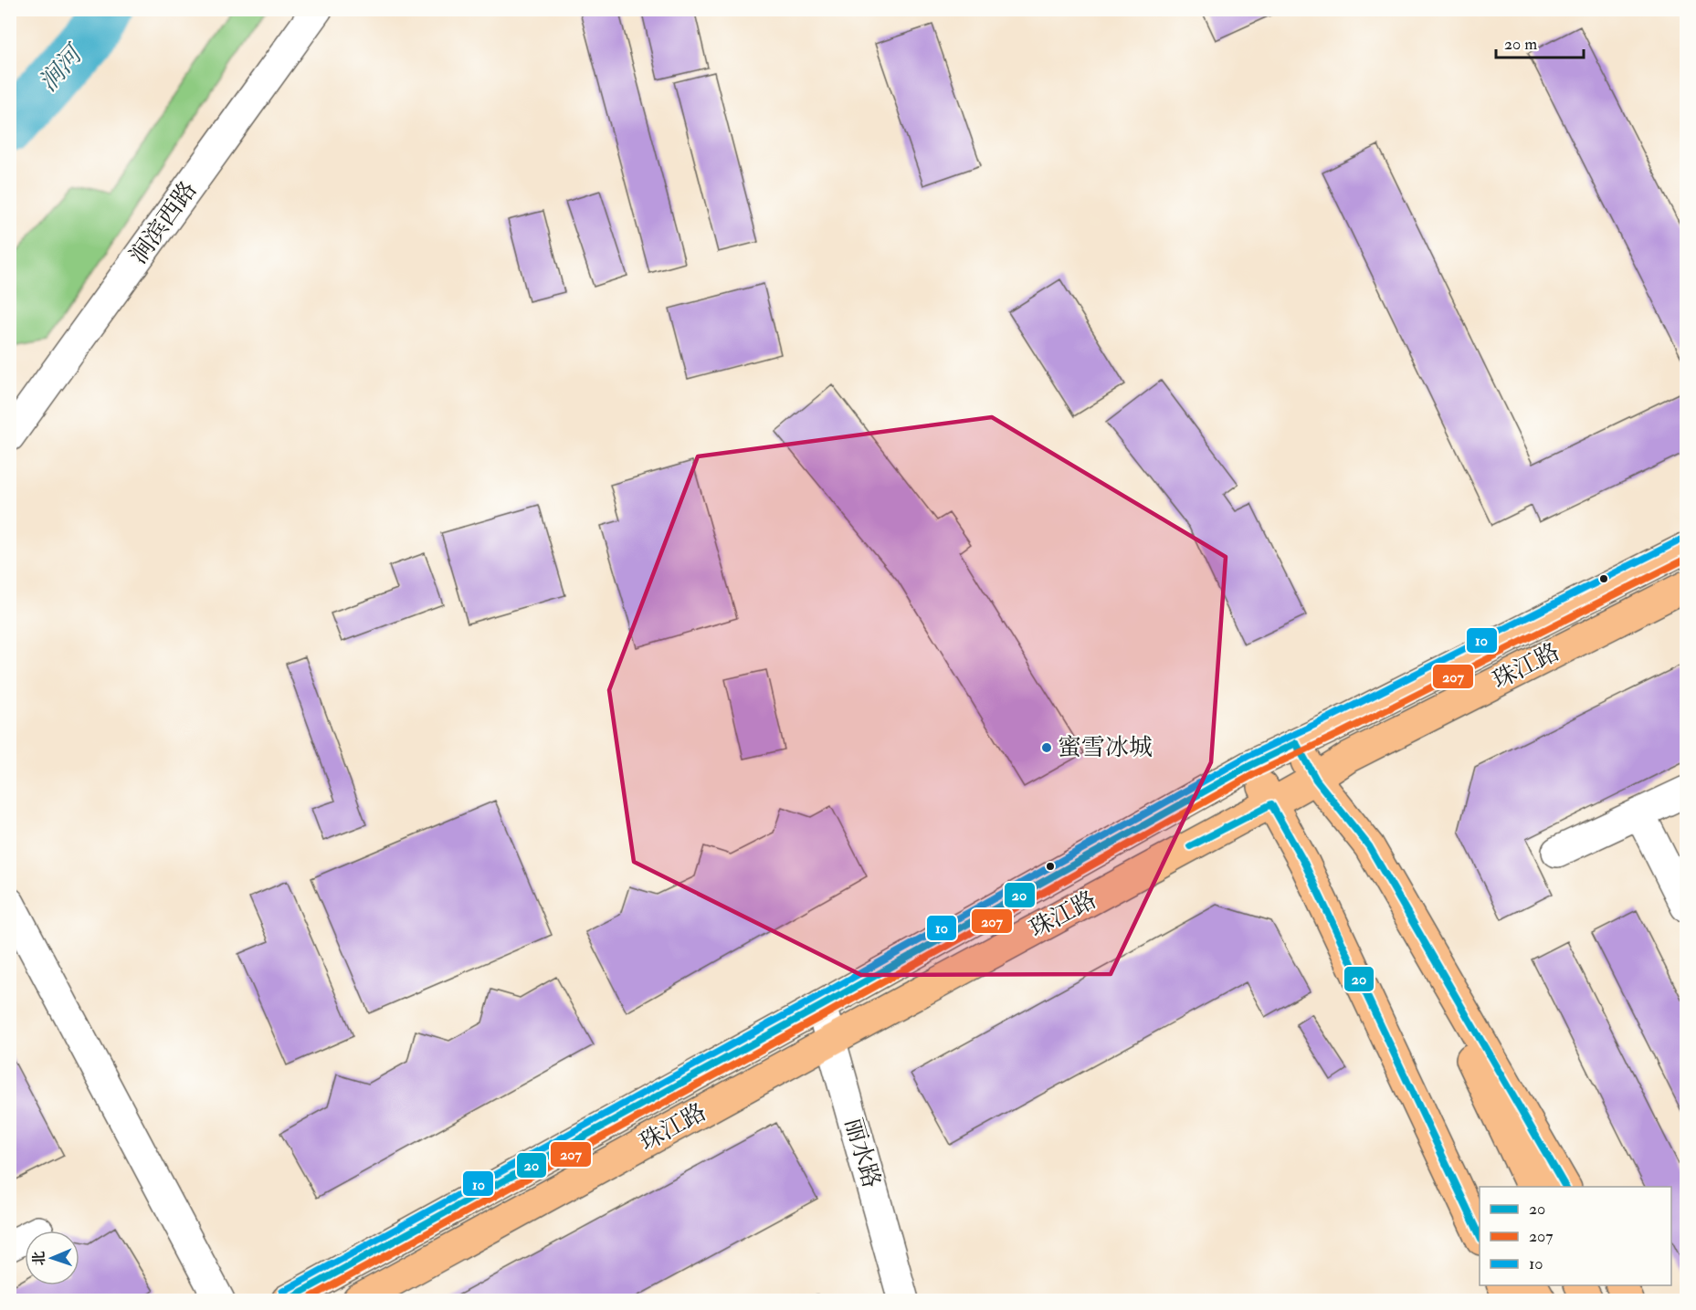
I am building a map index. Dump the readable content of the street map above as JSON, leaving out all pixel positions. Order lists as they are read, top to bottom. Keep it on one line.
{"streets":{"main road":["珠江路"],"street":["涧滨西路","丽水路"]},"crossings":[["珠江路","丽水路"]],"water":["涧河"],"places":["蜜雪冰城"],"lines":["transit line 10","transit line 207","transit line 20"],"legend":["20","207","10"],"scale_bar":"20 m","north":"left"}
